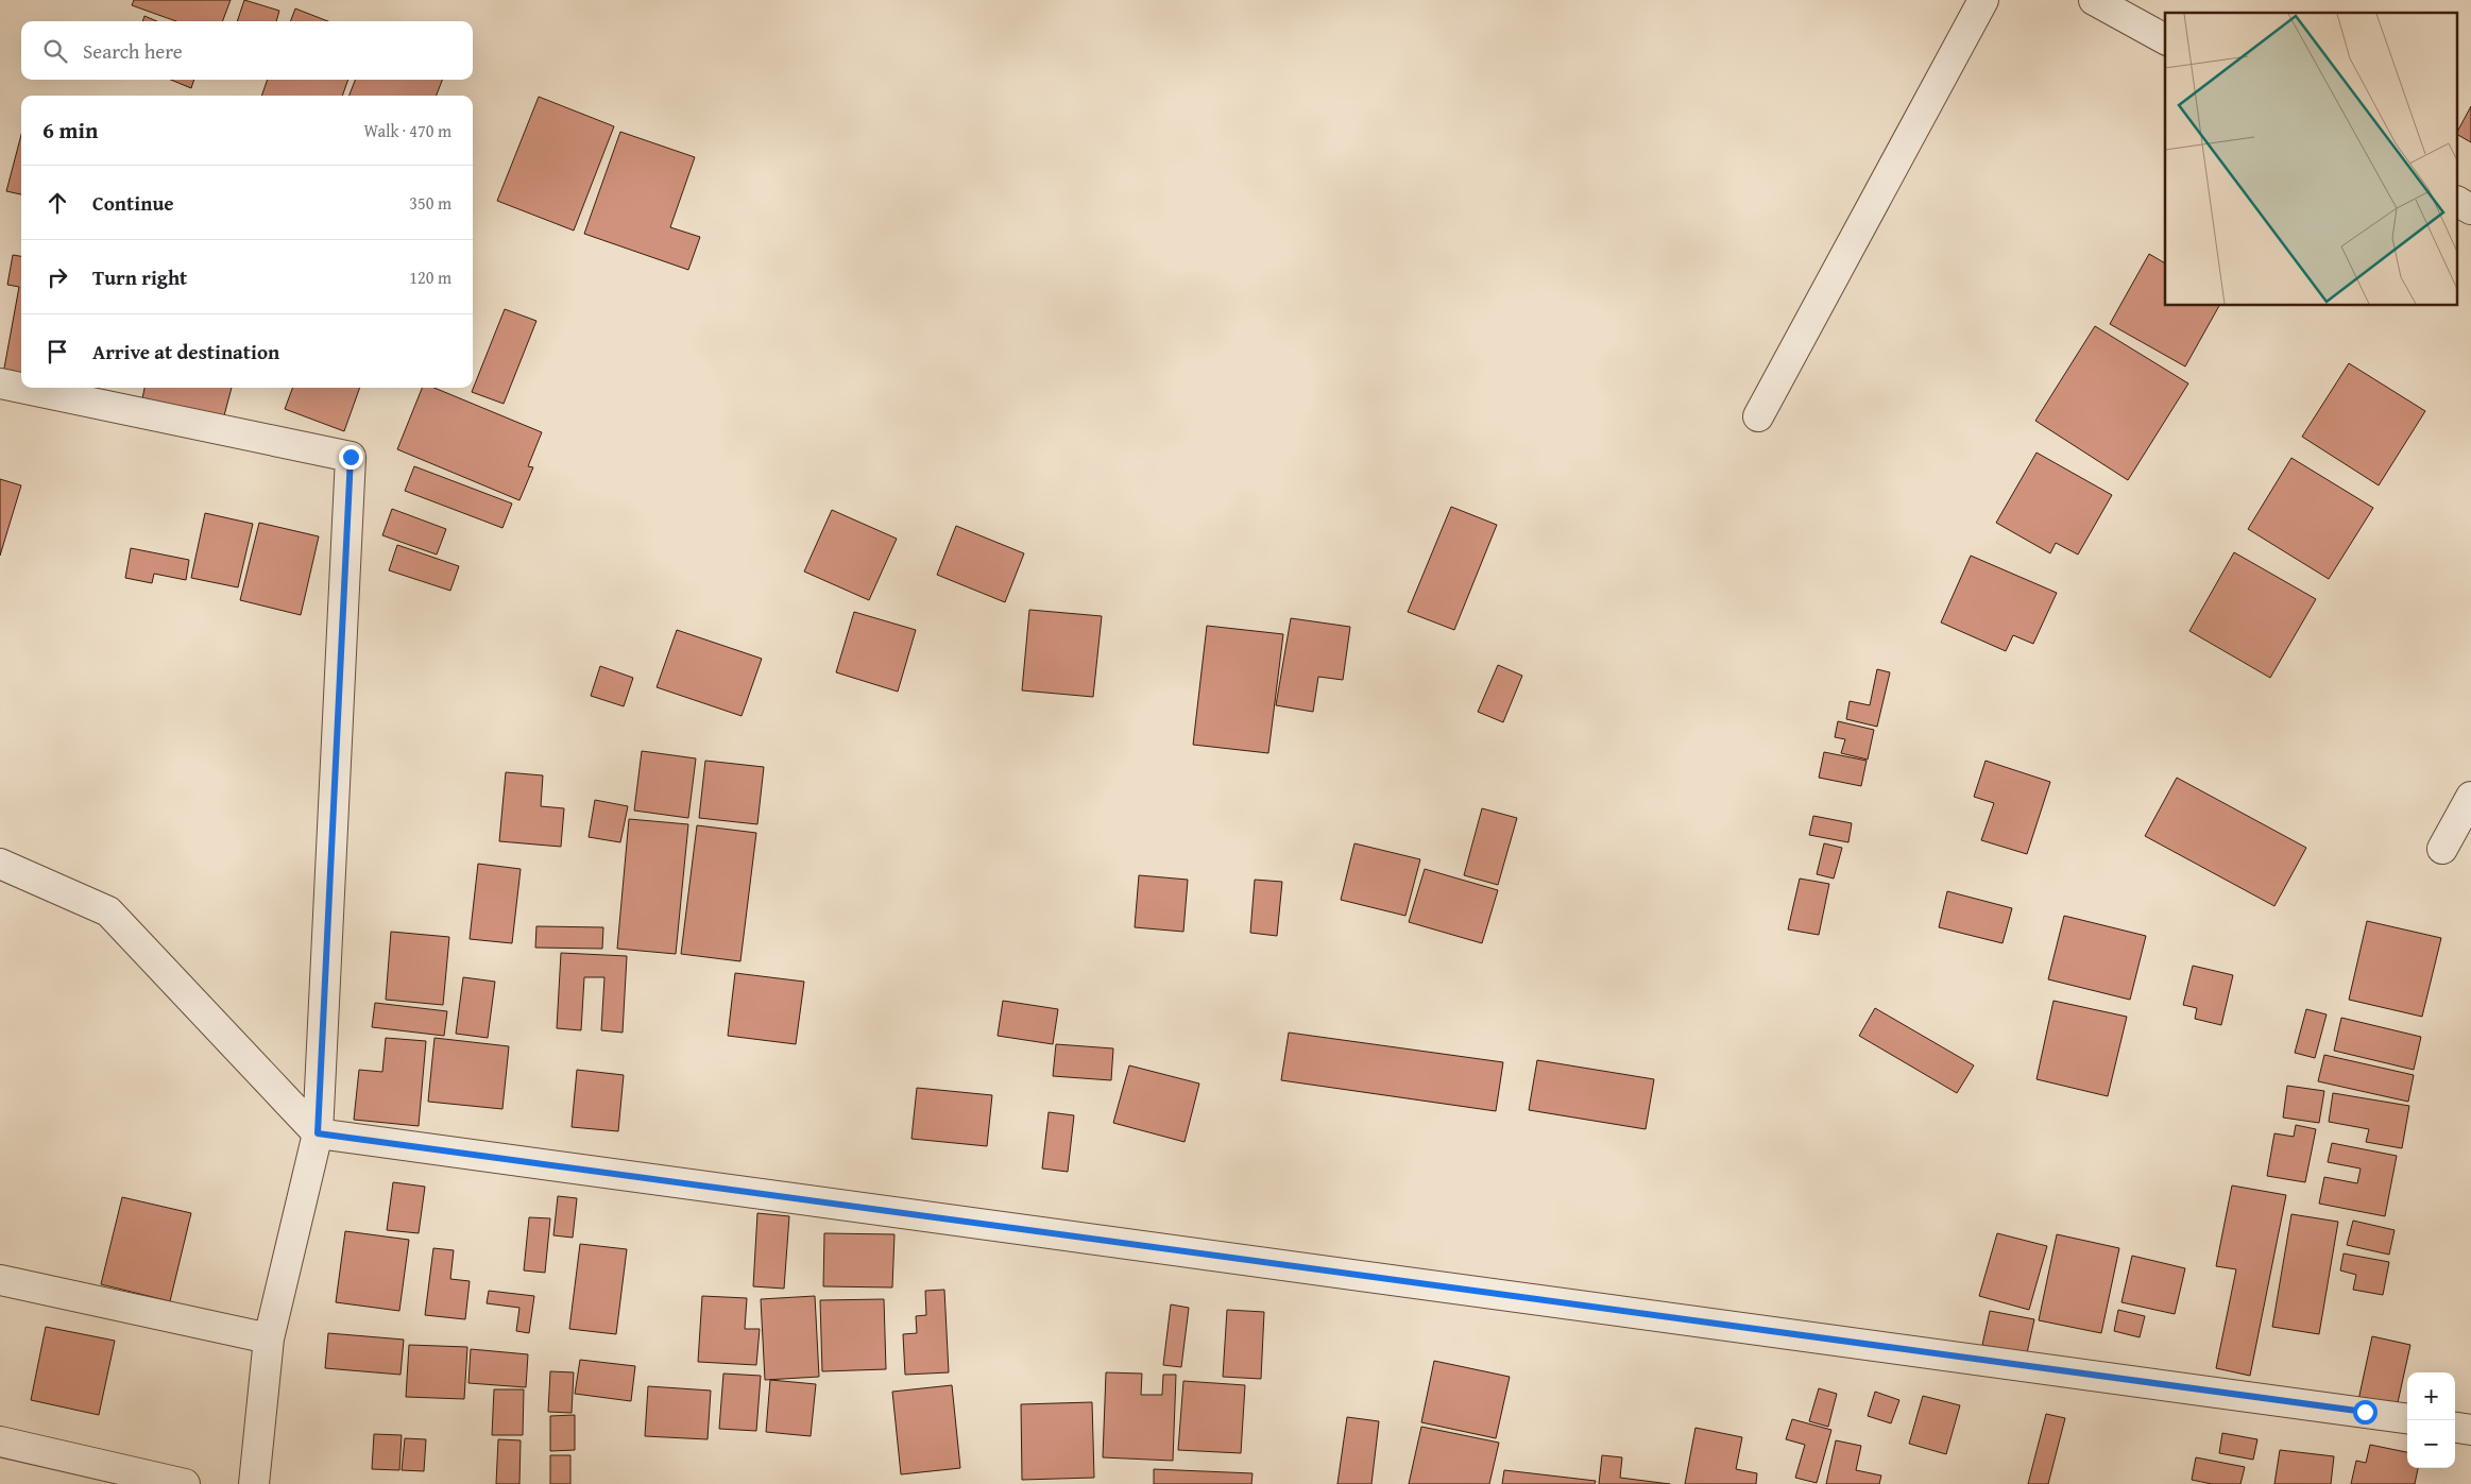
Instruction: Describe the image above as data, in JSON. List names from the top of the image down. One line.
{"page":{"search":"Search here","heading":["6 min","Walk · 470 m"],"list":[["Continue","350 m"],["Turn right","120 m"],"Arrive at destination"],"map_buttons":["+","−"]}}
